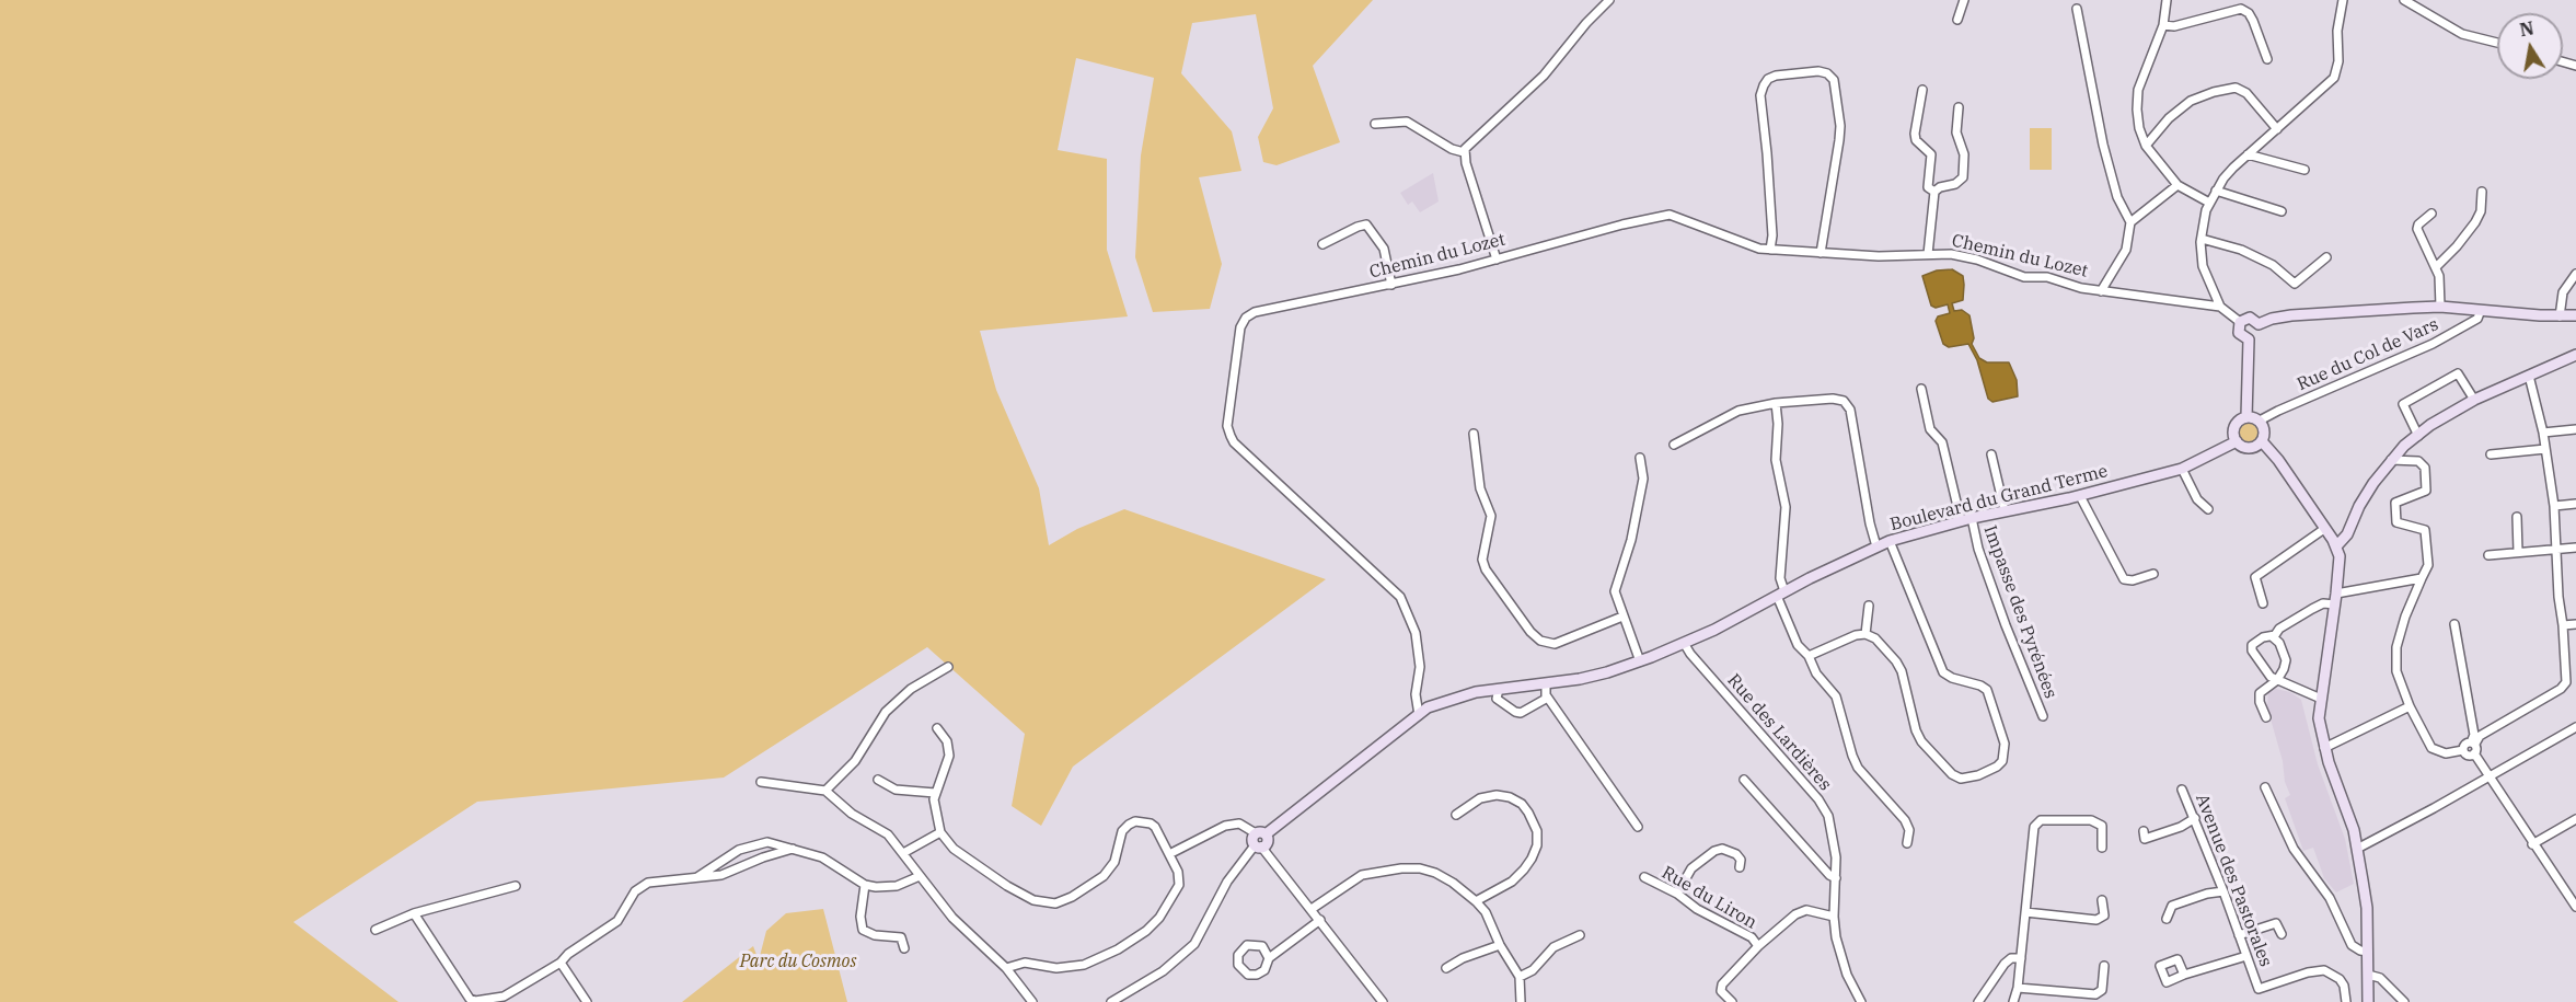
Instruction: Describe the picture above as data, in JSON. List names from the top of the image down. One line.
{"streets":{"street":["Chemin du Lozet","Rue du Col de Vars","Boulevard du Grand Terme","Impasse des Pyrénées","Rue des Lardières","Avenue des Pastorales","Rue du Liron"]},"crossings":[["Chemin du Lozet","Boulevard du Grand Terme"],["Rue du Col de Vars","Boulevard du Grand Terme"],["Boulevard du Grand Terme","Impasse des Pyrénées"],["Boulevard du Grand Terme","Rue des Lardières"]],"parks":["Parc du Cosmos"],"north":"top"}
